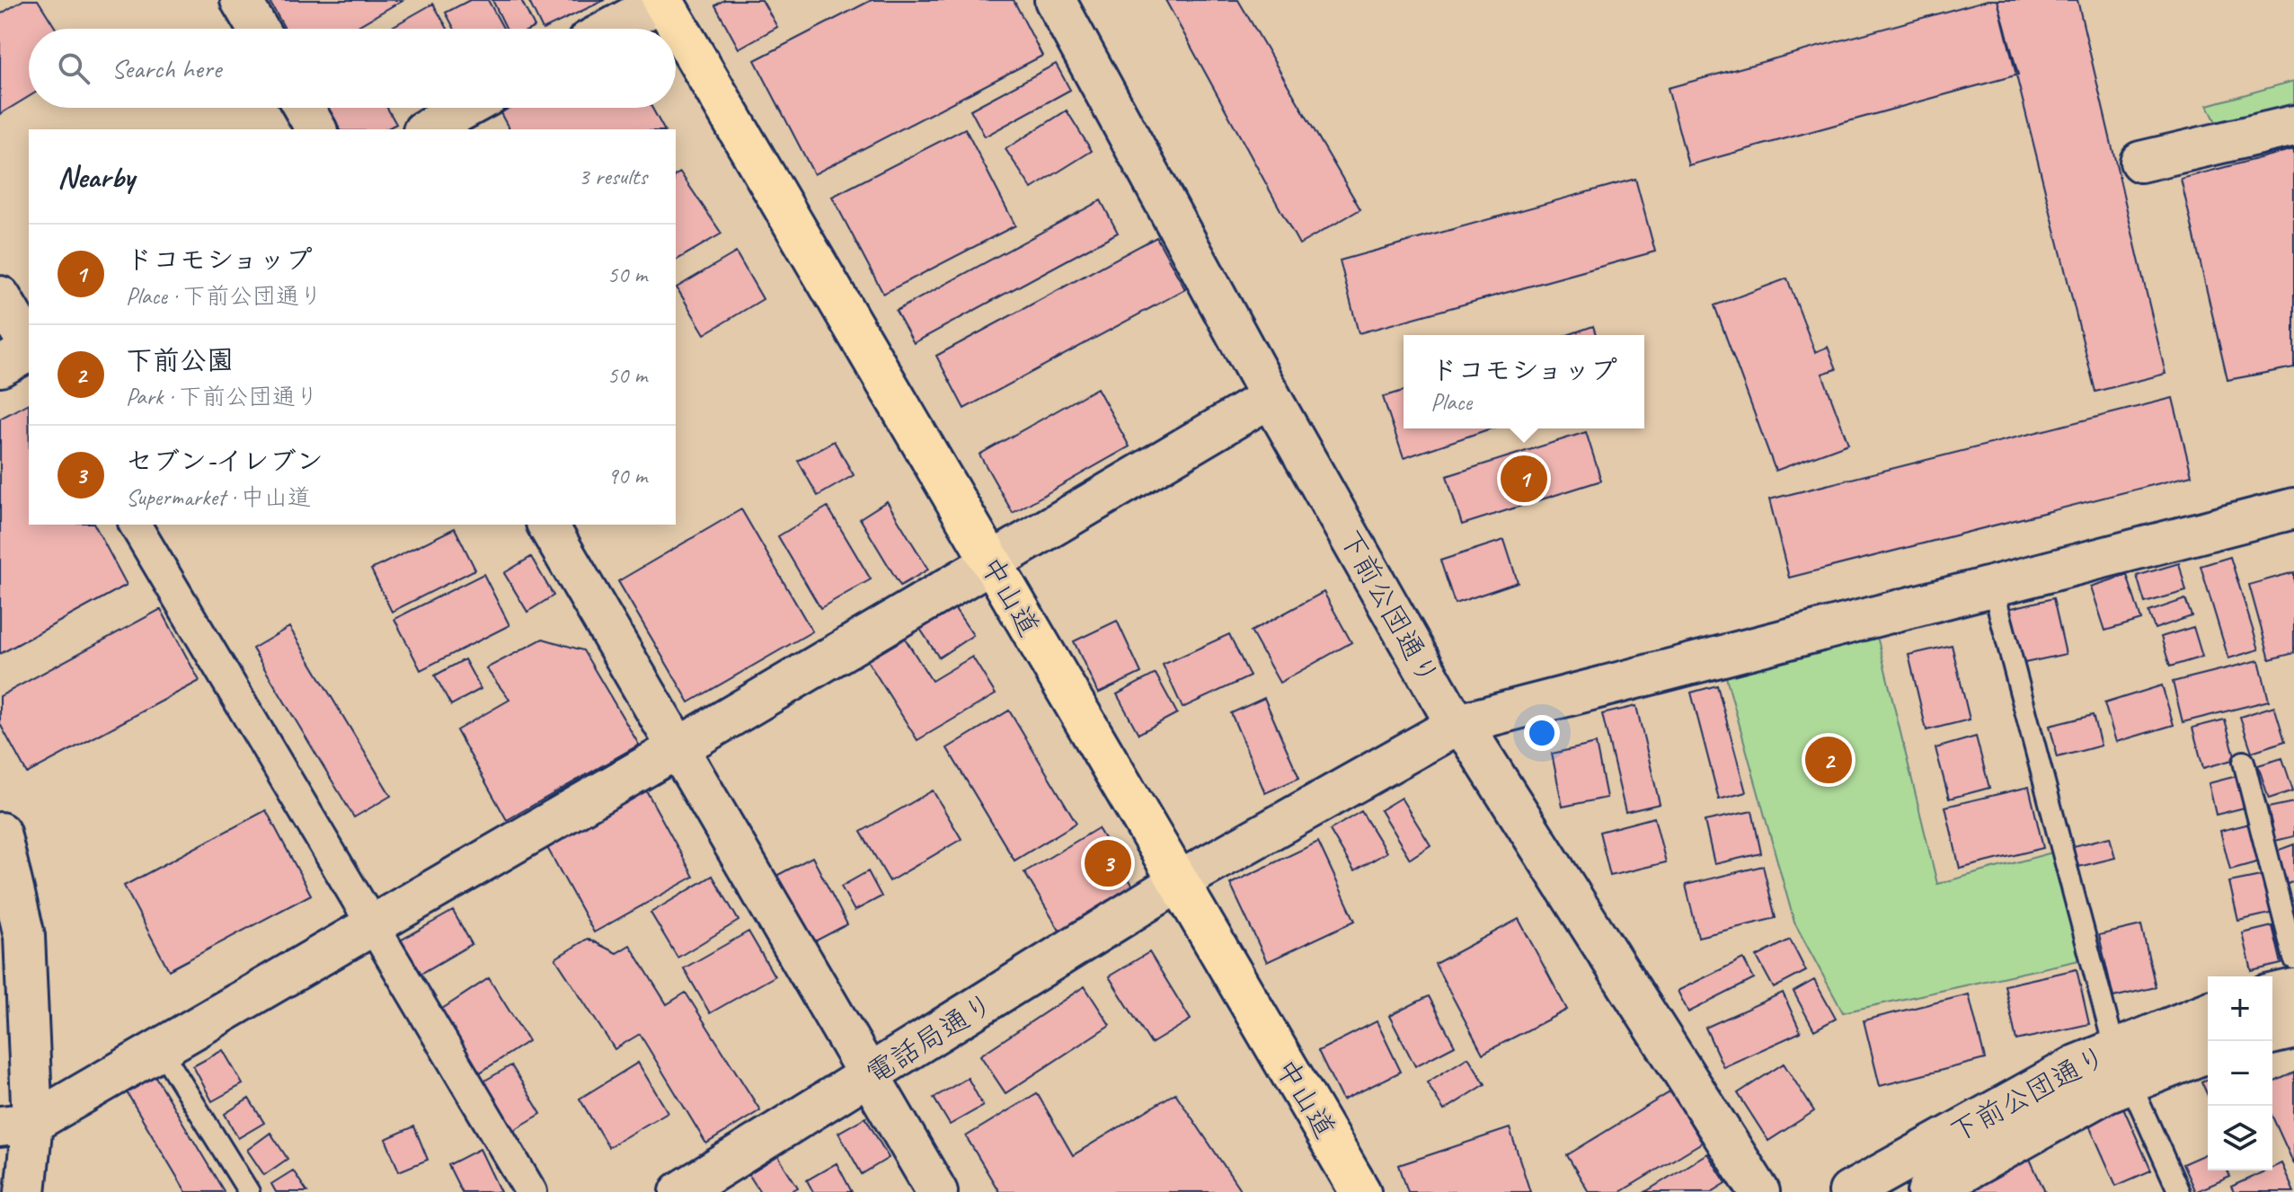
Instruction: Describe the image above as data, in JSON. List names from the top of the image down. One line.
{"streets":{"highway":["中山道"],"street":["下前公団通り","電話局通り"]},"crossings":[["中山道","電話局通り"],["下前公団通り","電話局通り"]],"page":{"search":"Search here","heading":["Nearby","3 results"],"list":[{"mark":"1","name":"ドコモショップ","note":"Place · 下前公団通り","value":"50 m"},{"mark":"2","name":"下前公園","note":"Park · 下前公団通り","value":"50 m"},{"mark":"3","name":"セブン-イレブン","note":"Supermarket · 中山道","value":"90 m"}],"popup":["ドコモショップ","Place"],"pins":["1","2","3"],"map_buttons":["+","−"]}}
